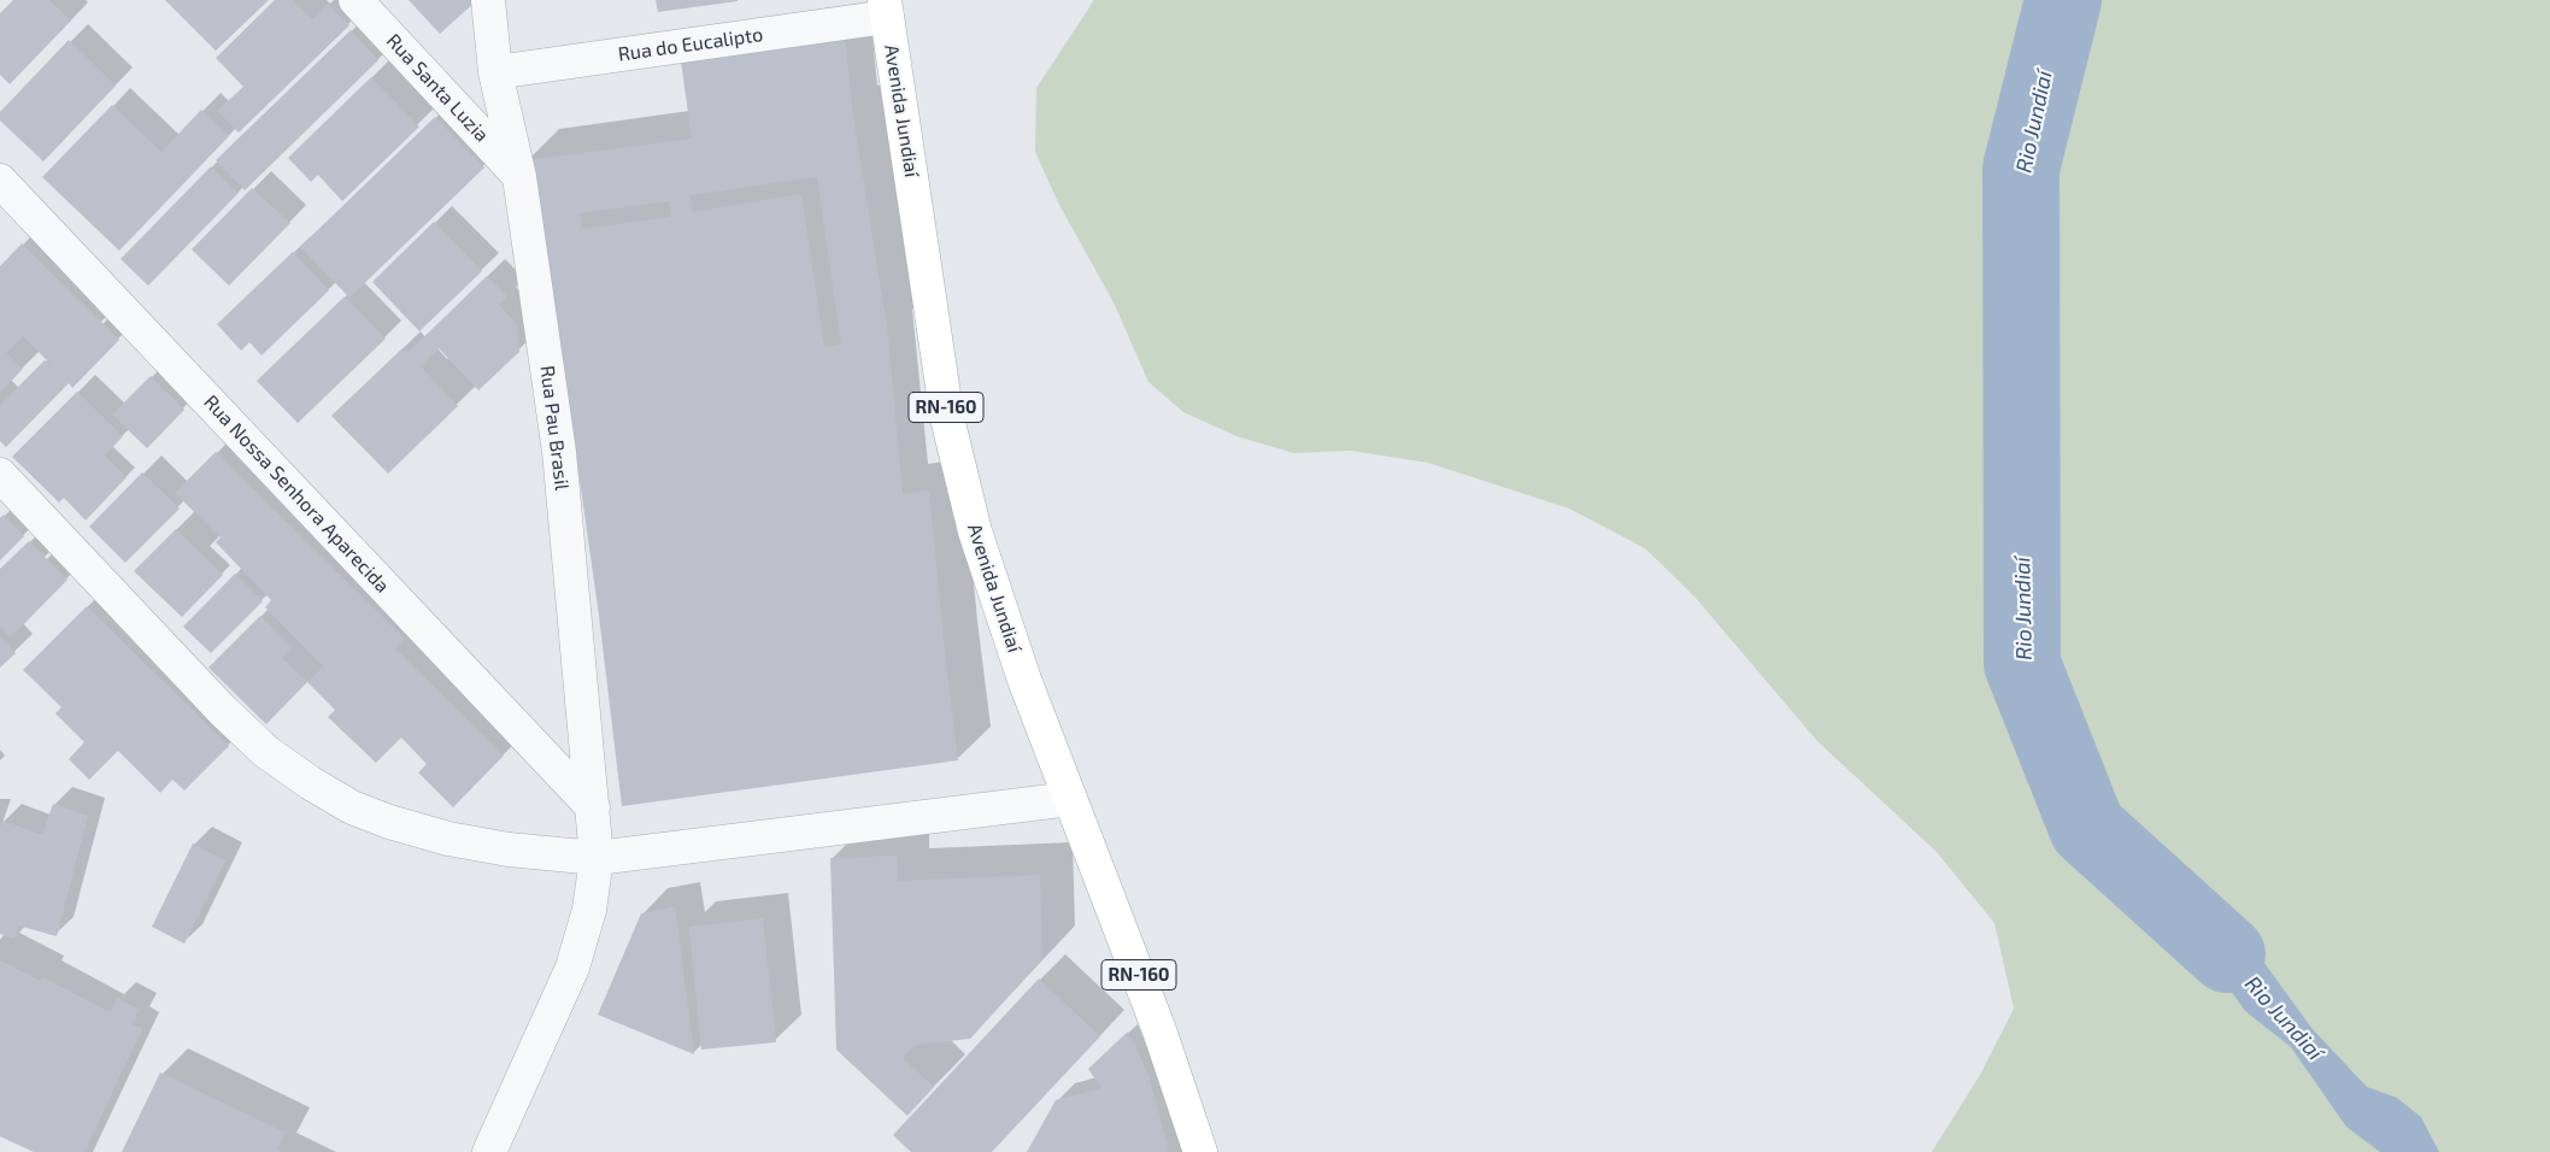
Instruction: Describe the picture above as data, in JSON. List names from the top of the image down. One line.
{"streets":{"main road":["Avenida Jundiaí","RN-160"],"street":["Rua do Eucalipto","Rua Santa Luzia","Rua Pau Brasil","Rua Nossa Senhora Aparecida"]},"crossings":[["Rua do Eucalipto","Avenida Jundiaí"],["Rua do Eucalipto","Rua Pau Brasil"],["Rua Santa Luzia","Rua Pau Brasil"],["Rua Pau Brasil","Rua Nossa Senhora Aparecida"]],"water":["Rio Jundiaí"]}
